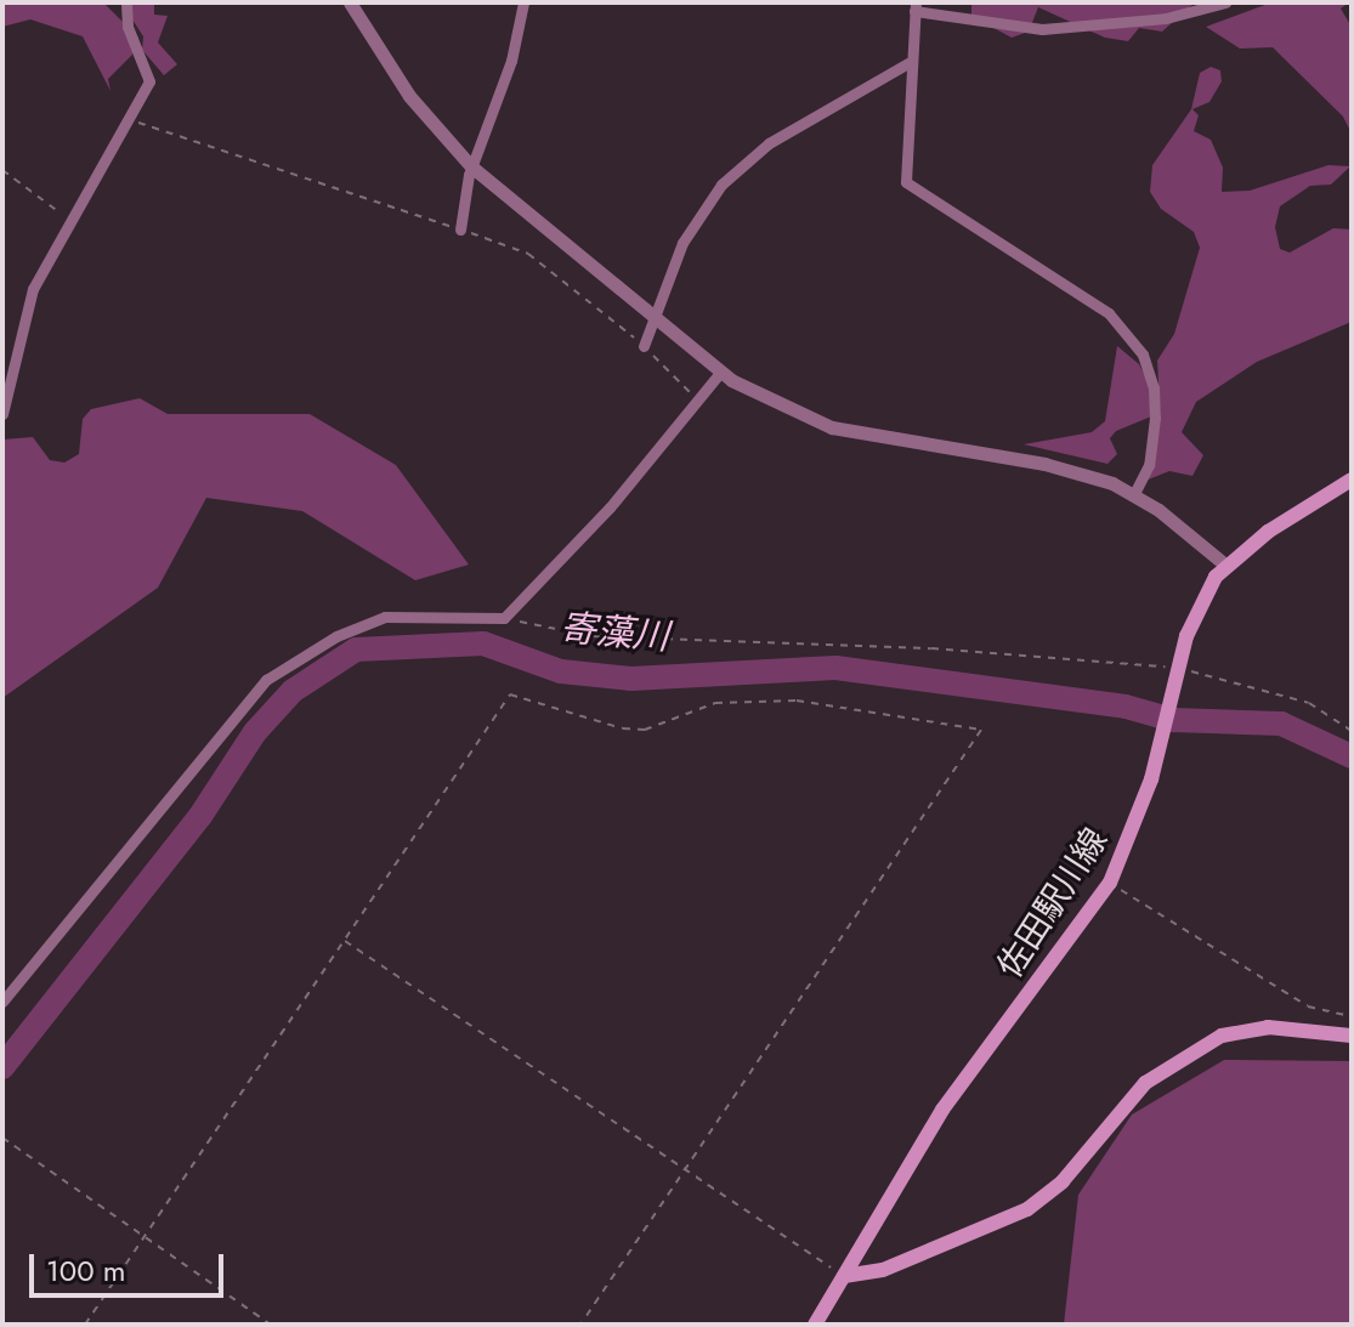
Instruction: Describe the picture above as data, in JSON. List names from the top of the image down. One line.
{"streets":{"main road":["佐田駅川線"]},"water":["寄藻川"],"scale_bar":"100 m"}
